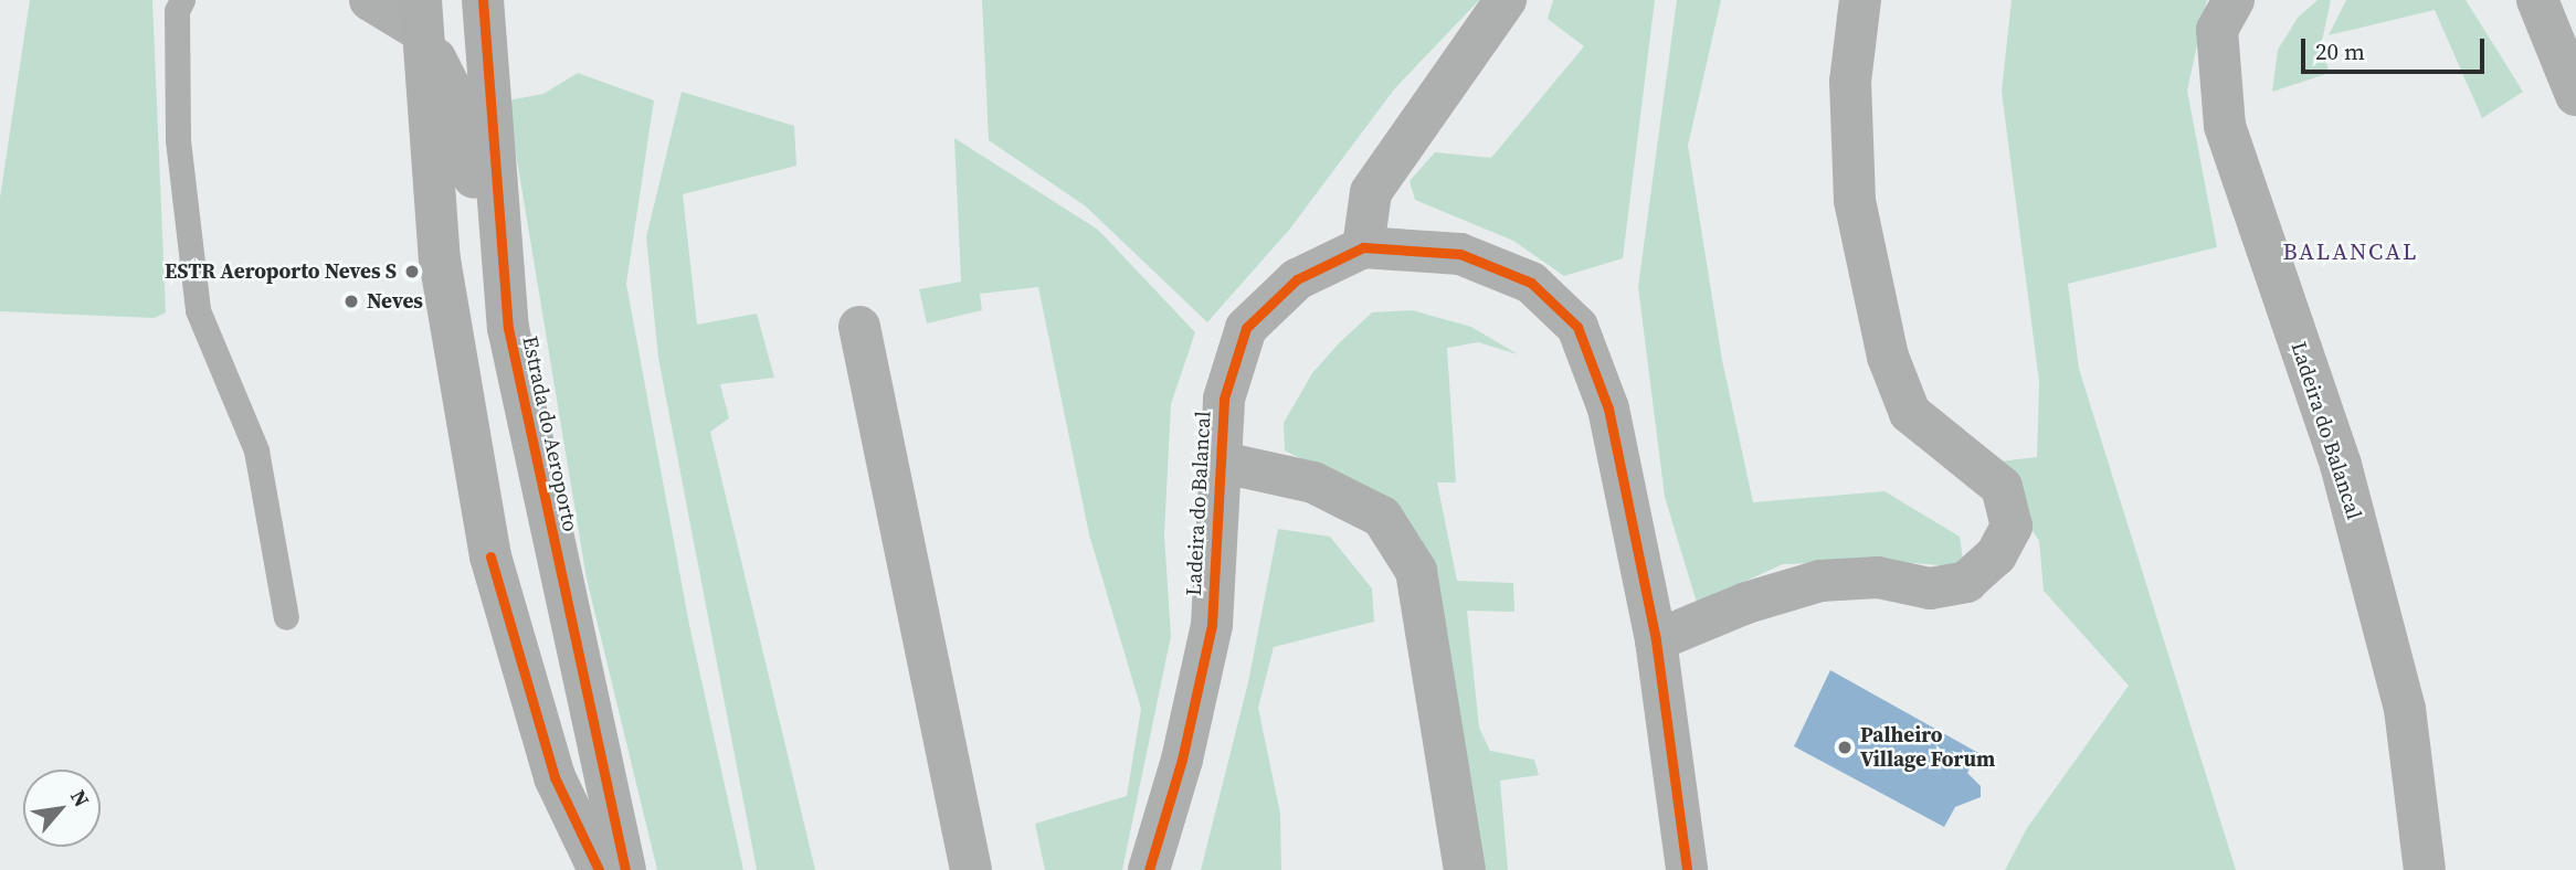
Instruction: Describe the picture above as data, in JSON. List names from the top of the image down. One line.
{"streets":{"main road":["Estrada do Aeroporto"],"street":["Ladeira do Balancal"]},"districts":["BALANCAL"],"places":["ESTR Aeroporto Neves S","Neves","Palheiro Village Forum"],"scale_bar":"20 m","north":"top right"}
